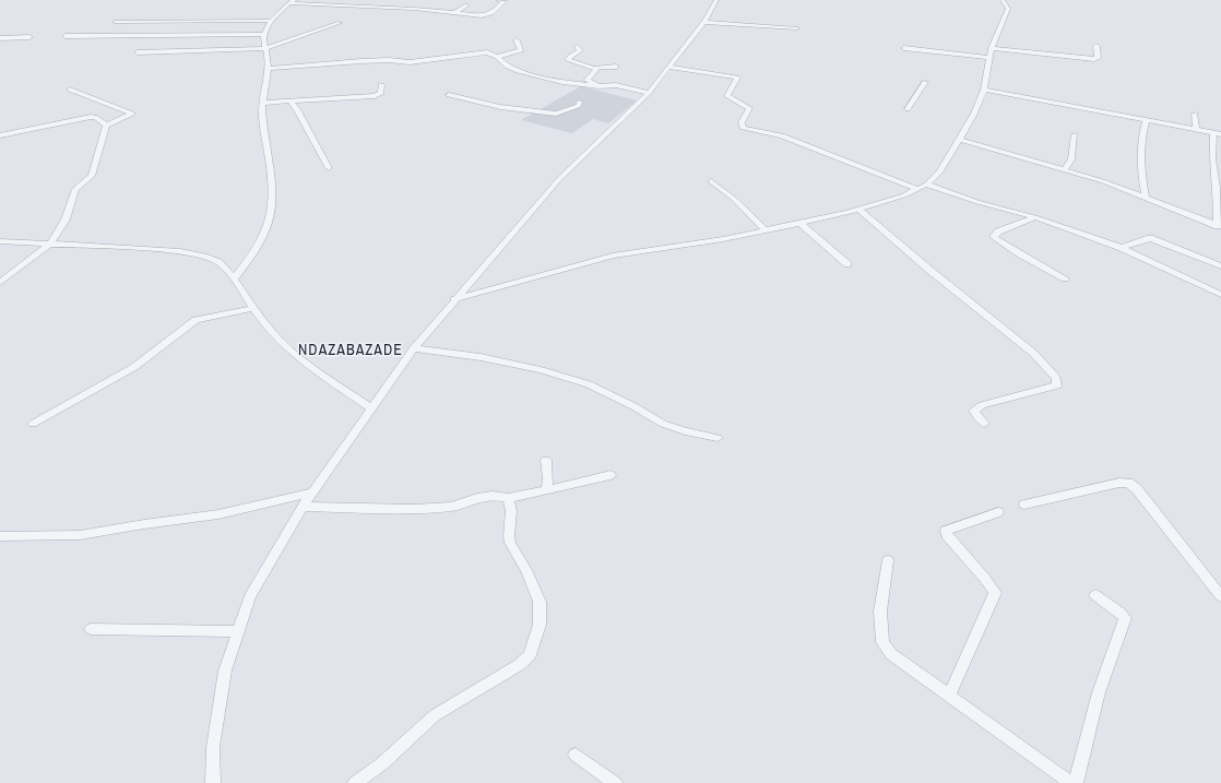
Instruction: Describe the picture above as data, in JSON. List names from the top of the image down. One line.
{"districts":["NDAZABAZADE"]}
